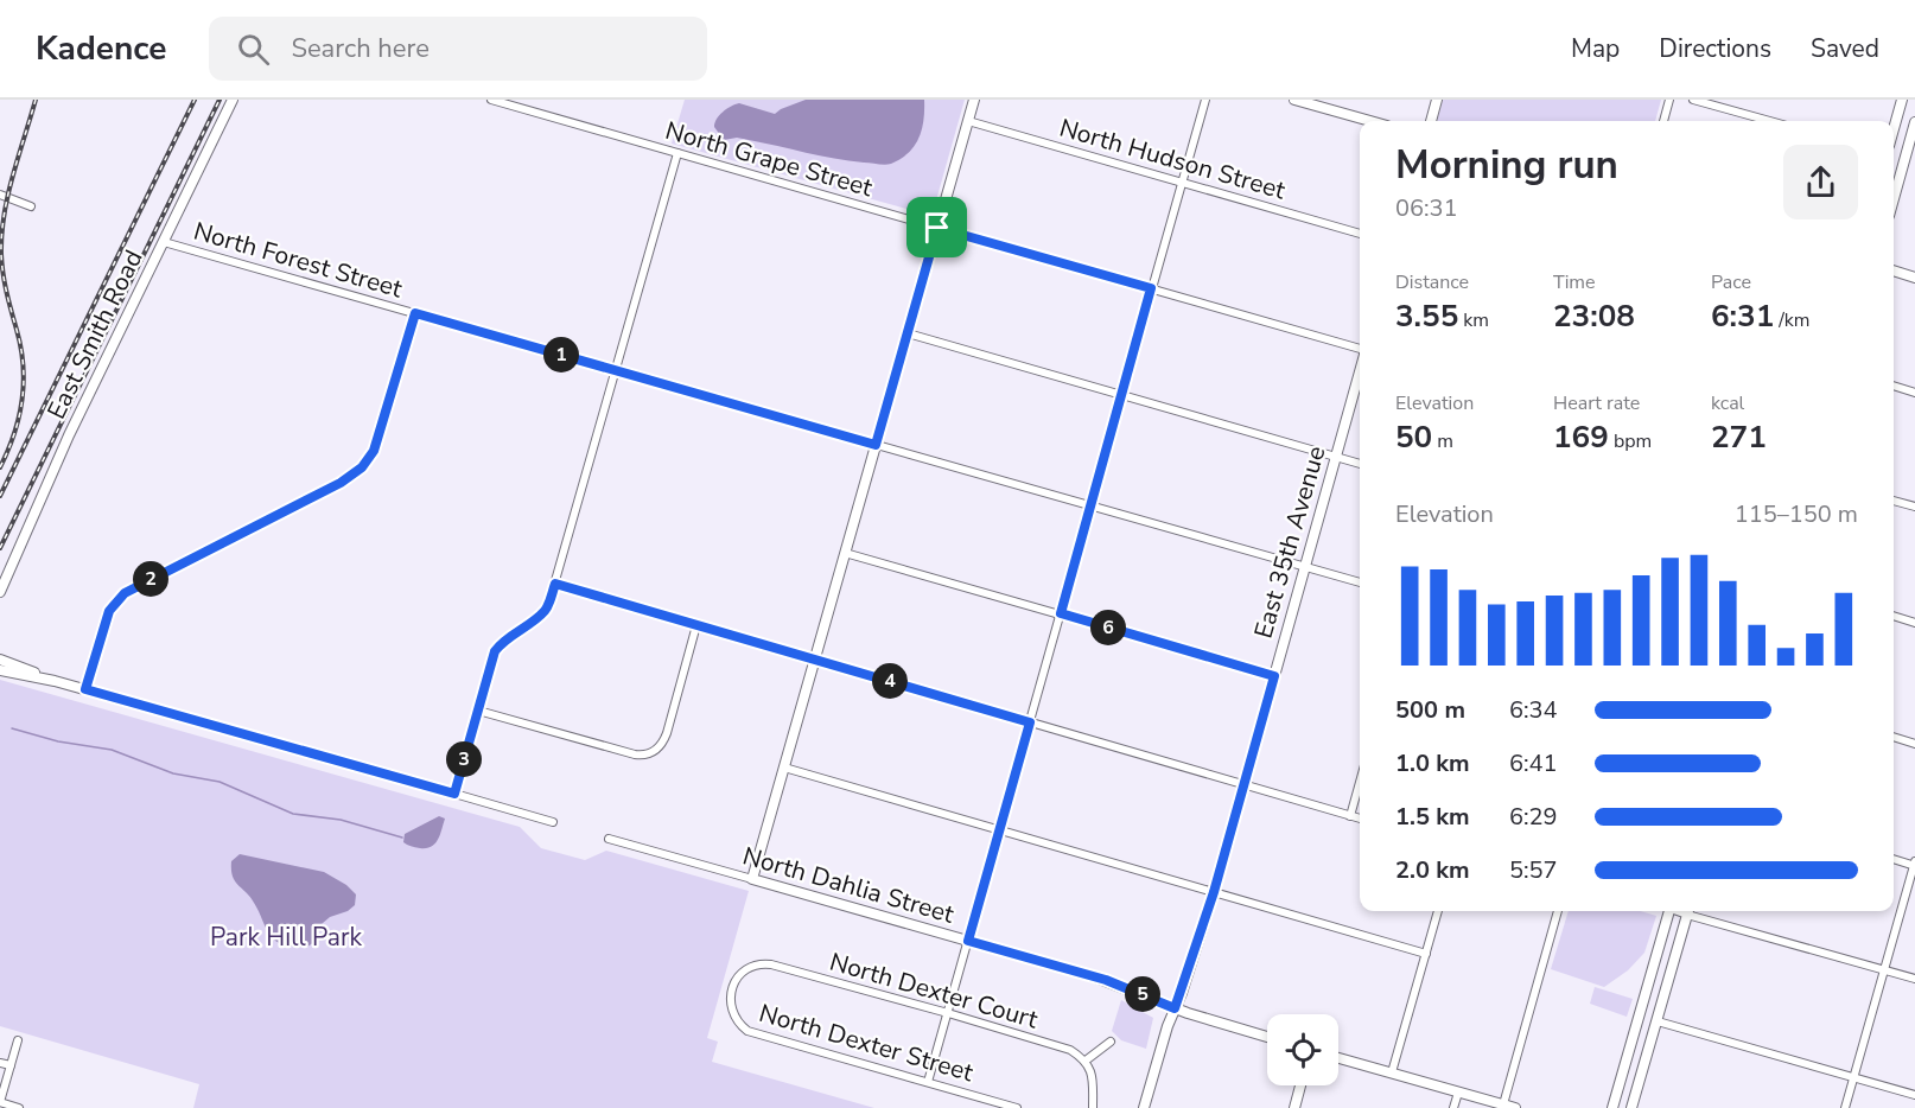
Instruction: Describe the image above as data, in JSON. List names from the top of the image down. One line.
{"streets":{"street":["North Grape Street","North Hudson Street","North Forest Street","East Smith Road","East 35th Avenue","North Dahlia Street","North Dexter Court","North Dexter Street"]},"crossings":[["North Forest Street","East Smith Road"],["North Forest Street","East 35th Avenue"],["East 35th Avenue","North Dahlia Street"],["North Dexter Court","North Dexter Street"]],"parks":["Park Hill Park"],"page":{"header":"Kadence","search":"Search here","nav":["Map","Directions","Saved"],"heading":["Morning run","06:31"],"stats":[["Distance","3.55 km"],["Time","23:08"],["Pace","6:31 /km"],["Elevation","50 m"],["Heart rate","169 bpm"],["kcal","271"]],"pins":["1","2","6","4","3","5"],"chart":["Elevation","115–150 m"],"list":[{"name":"500 m","note":"6:34"},{"name":"1.0 km","note":"6:41"},{"name":"1.5 km","note":"6:29"},{"name":"2.0 km","note":"5:57"}]}}
